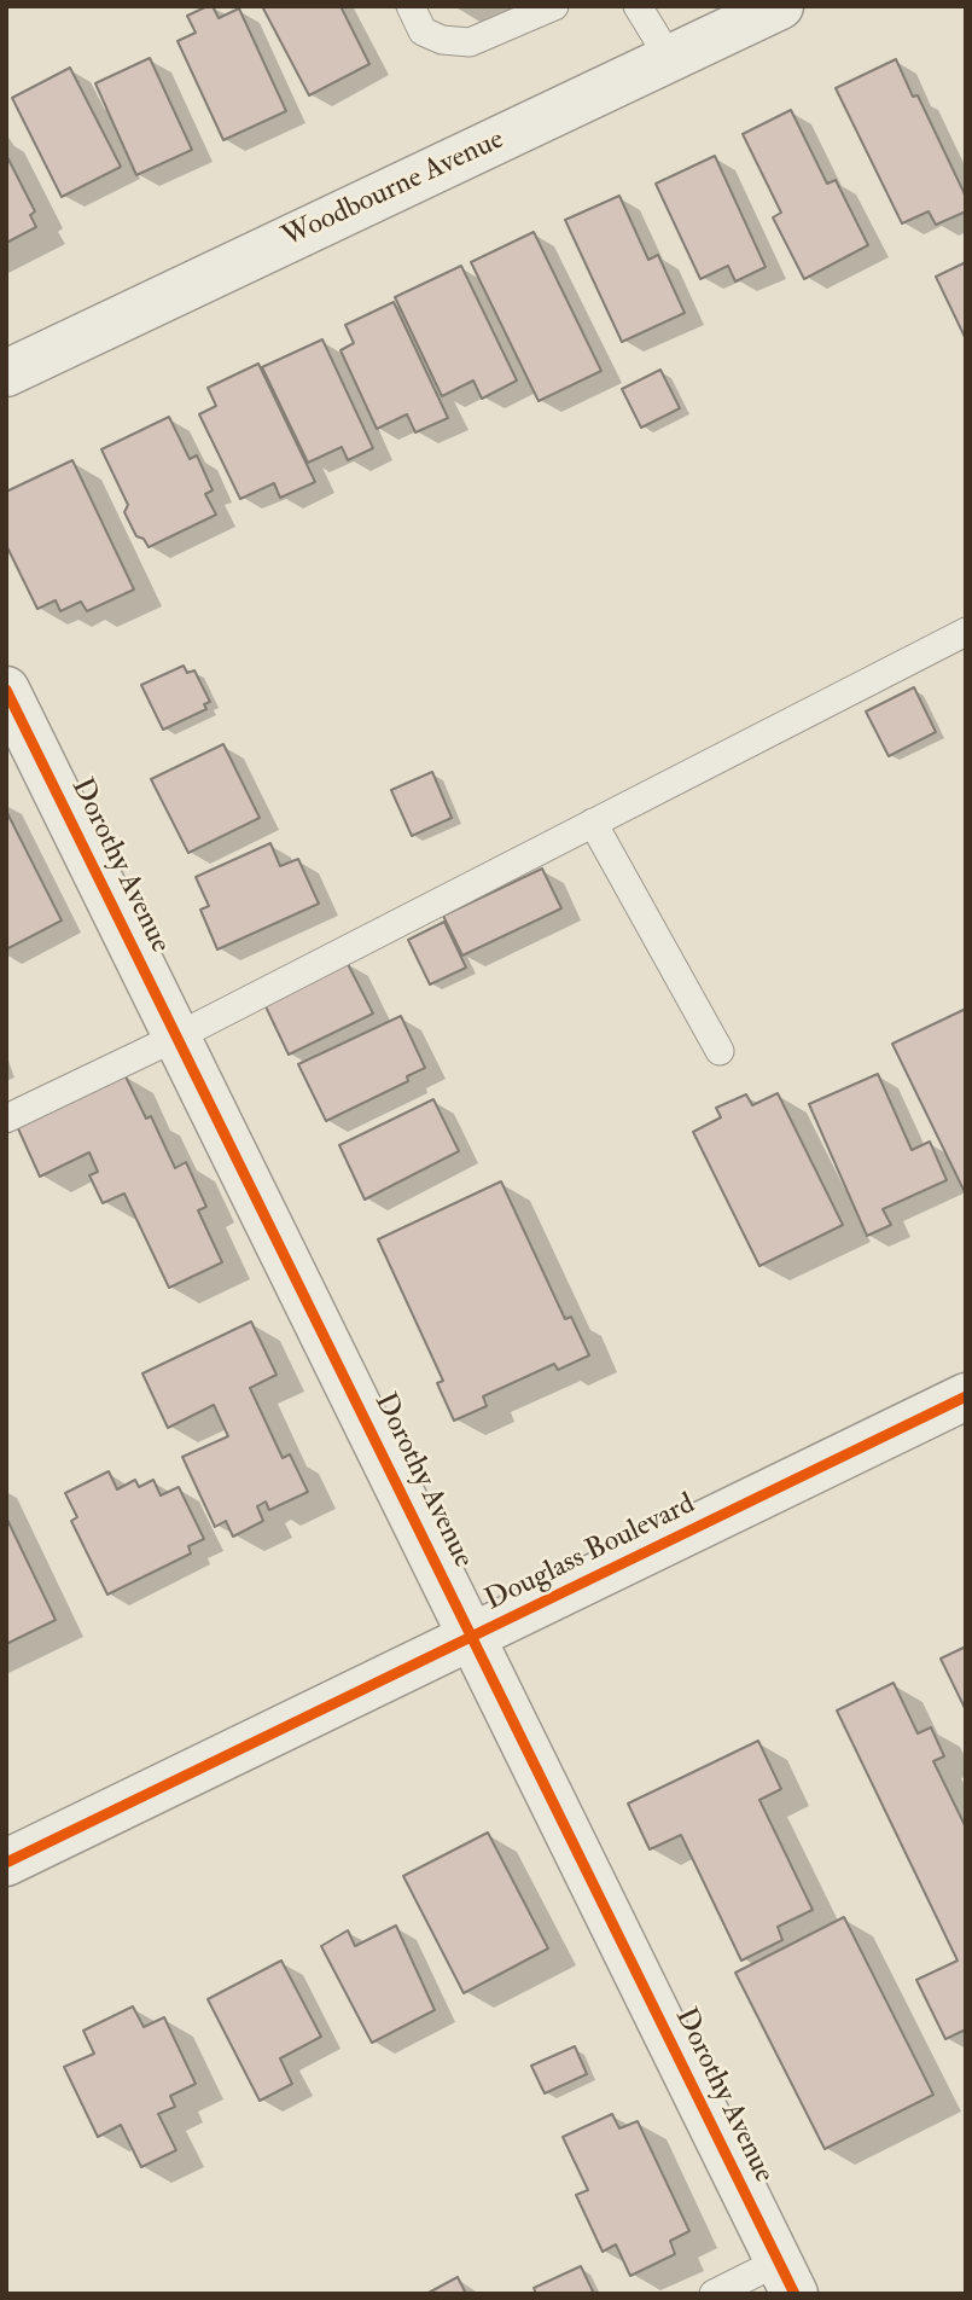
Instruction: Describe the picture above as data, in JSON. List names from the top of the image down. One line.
{"streets":{"street":["Woodbourne Avenue","Dorothy Avenue","Douglass Boulevard"]},"crossings":[["Dorothy Avenue","Douglass Boulevard"]]}
